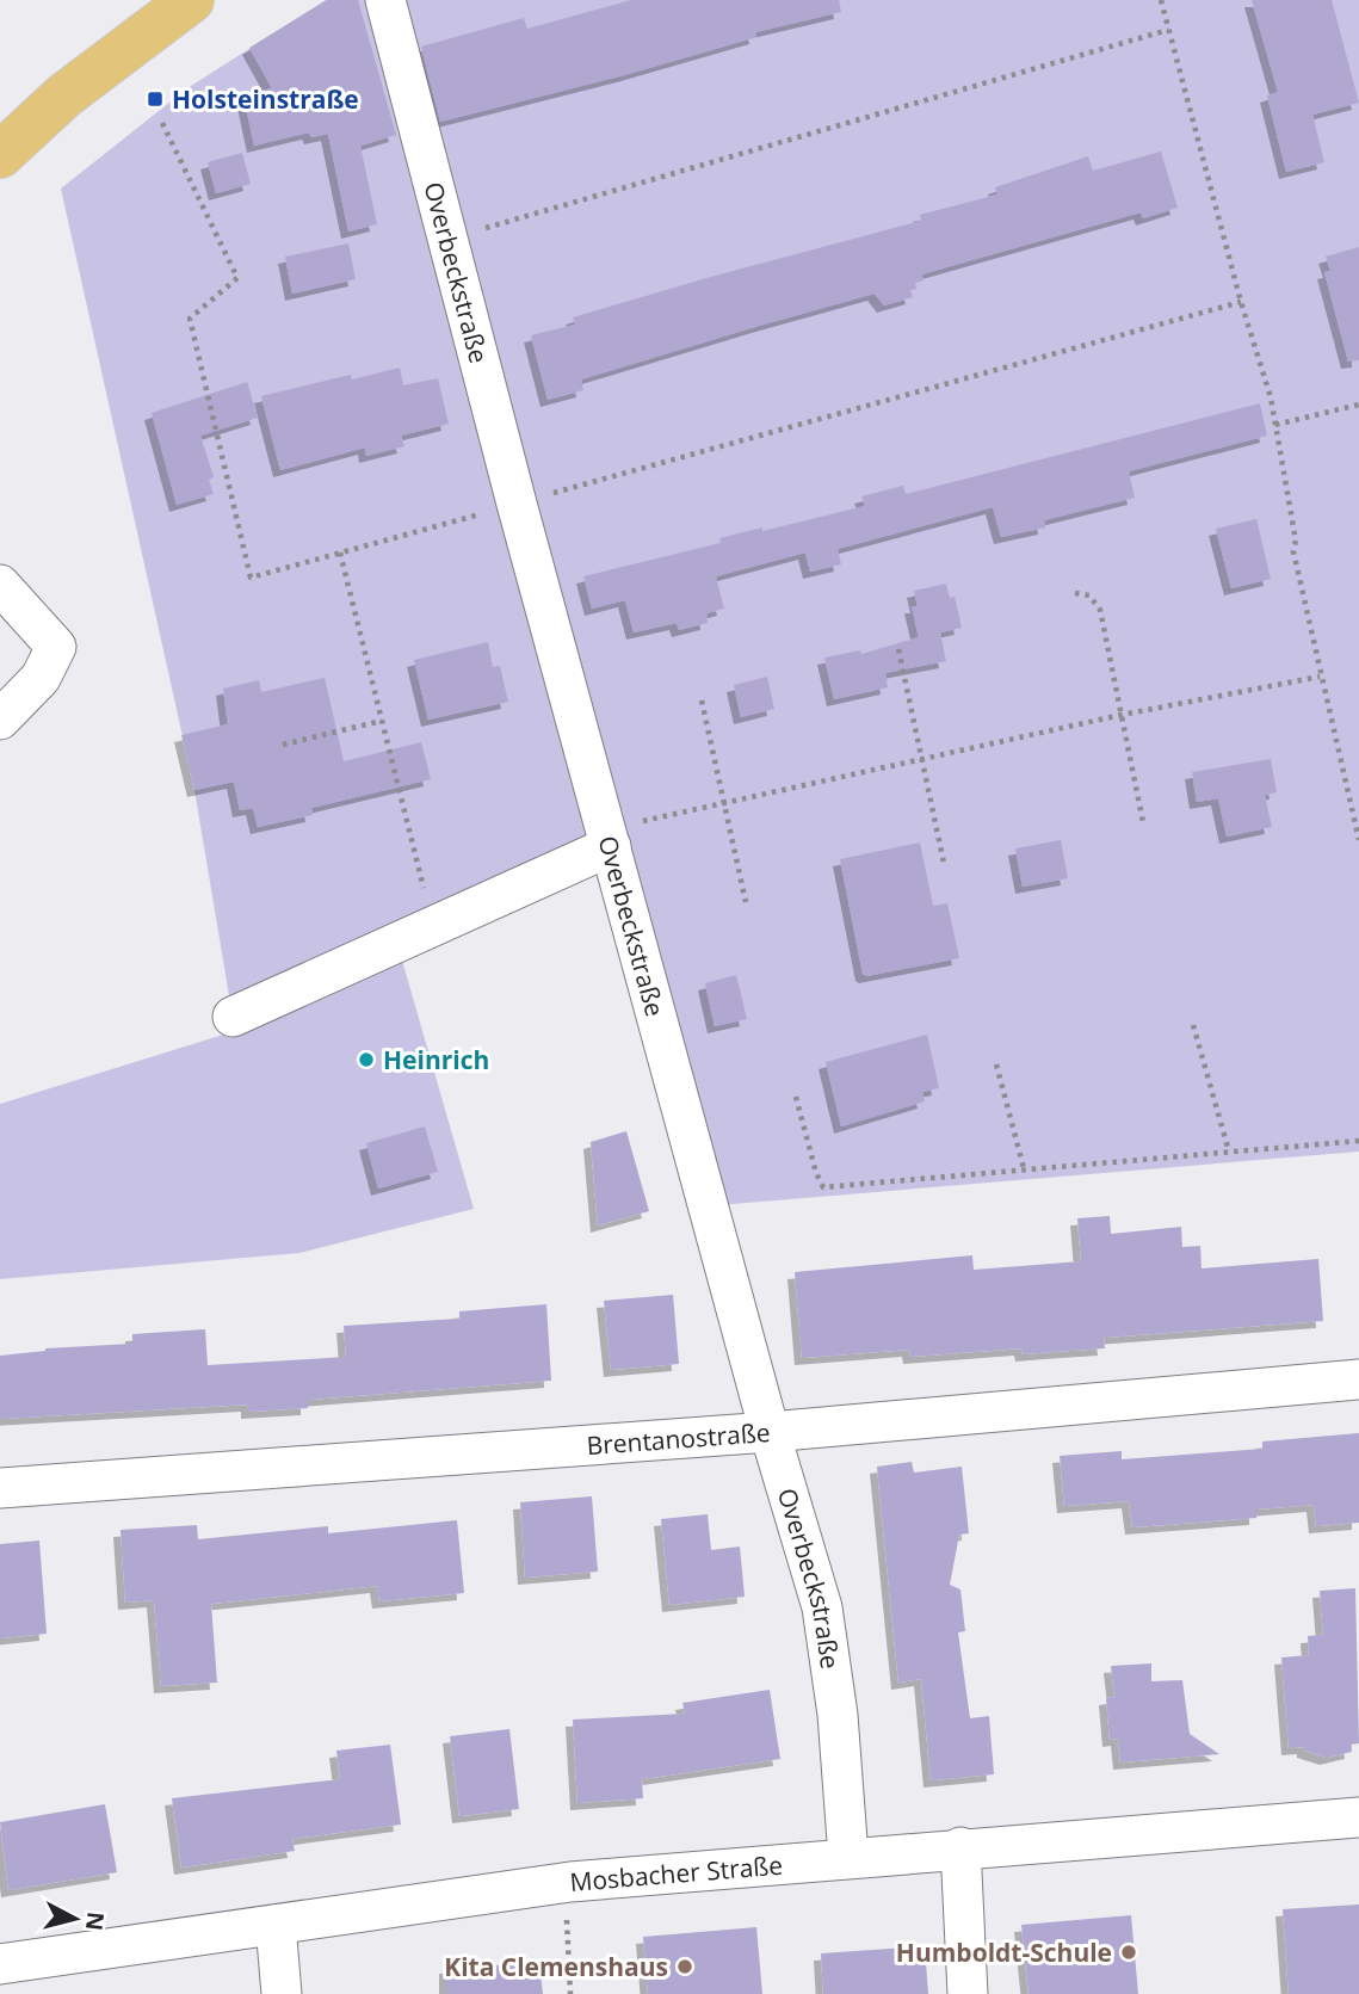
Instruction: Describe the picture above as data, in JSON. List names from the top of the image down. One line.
{"streets":{"street":["Overbeckstraße","Brentanostraße","Mosbacher Straße"]},"crossings":[["Overbeckstraße","Brentanostraße"],["Overbeckstraße","Mosbacher Straße"]],"places":{"transit":["Holsteinstraße"],"other":["Heinrich","Humboldt-Schule","Kita Clemenshaus"]},"north":"right"}
